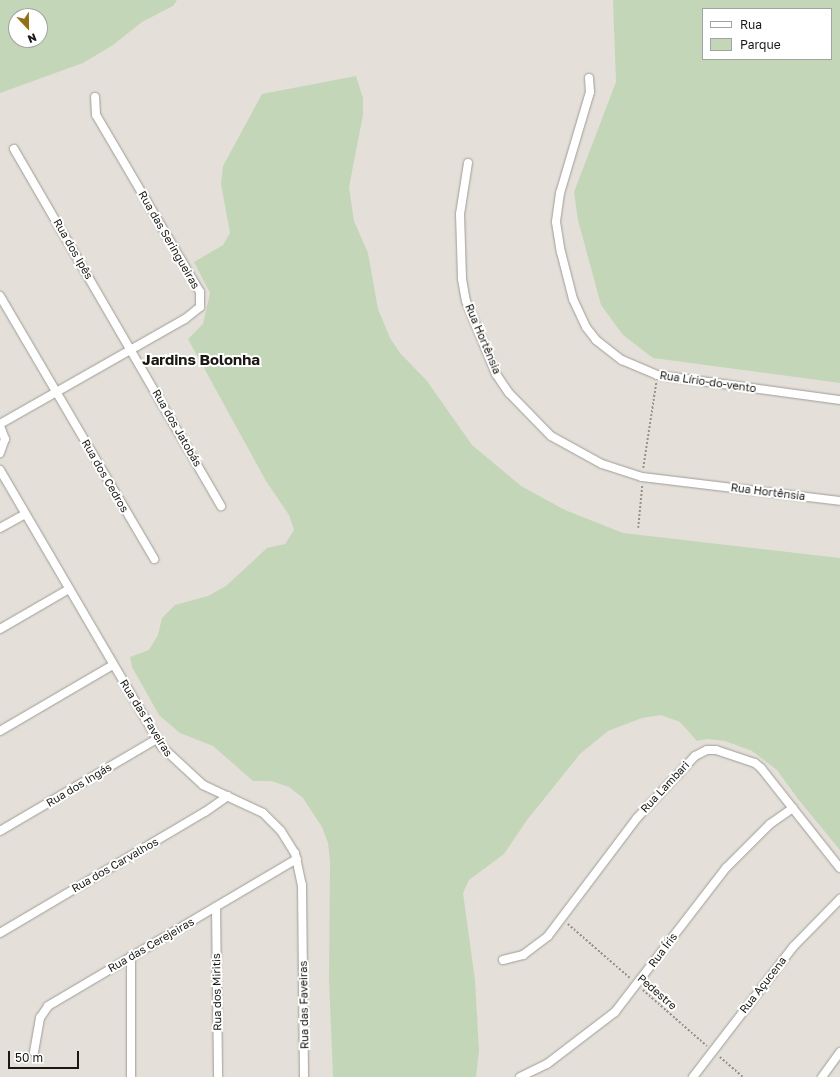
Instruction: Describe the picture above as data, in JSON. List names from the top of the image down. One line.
{"streets":{"street":["Rua das Seringueiras","Rua dos Ipês","Rua Hortênsia","Rua Lírio-do-vento","Rua dos Jatobás","Rua dos Cedros","Rua das Faveiras","Rua dos Ingás","Rua Lambari","Rua dos Carvalhos","Rua das Cerejeiras","Rua Íris","Rua Açucena","Rua dos Miritis"],"path":["Pedestre"]},"crossings":[["Rua das Seringueiras","Rua dos Ipês"],["Rua das Seringueiras","Rua dos Jatobás"],["Rua das Seringueiras","Rua dos Cedros"],["Rua dos Ipês","Rua dos Jatobás"],["Rua das Faveiras","Rua dos Ingás"],["Rua das Faveiras","Rua dos Carvalhos"],["Rua das Faveiras","Rua das Cerejeiras"],["Rua Lambari","Rua Íris"],["Rua Lambari","Pedestre"],["Rua das Cerejeiras","Rua dos Miritis"],["Rua Íris","Pedestre"],["Rua Açucena","Pedestre"]],"districts":["Jardins Bolonha"],"legend":["Rua","Parque"],"scale_bar":"50 m","north":"bottom"}
